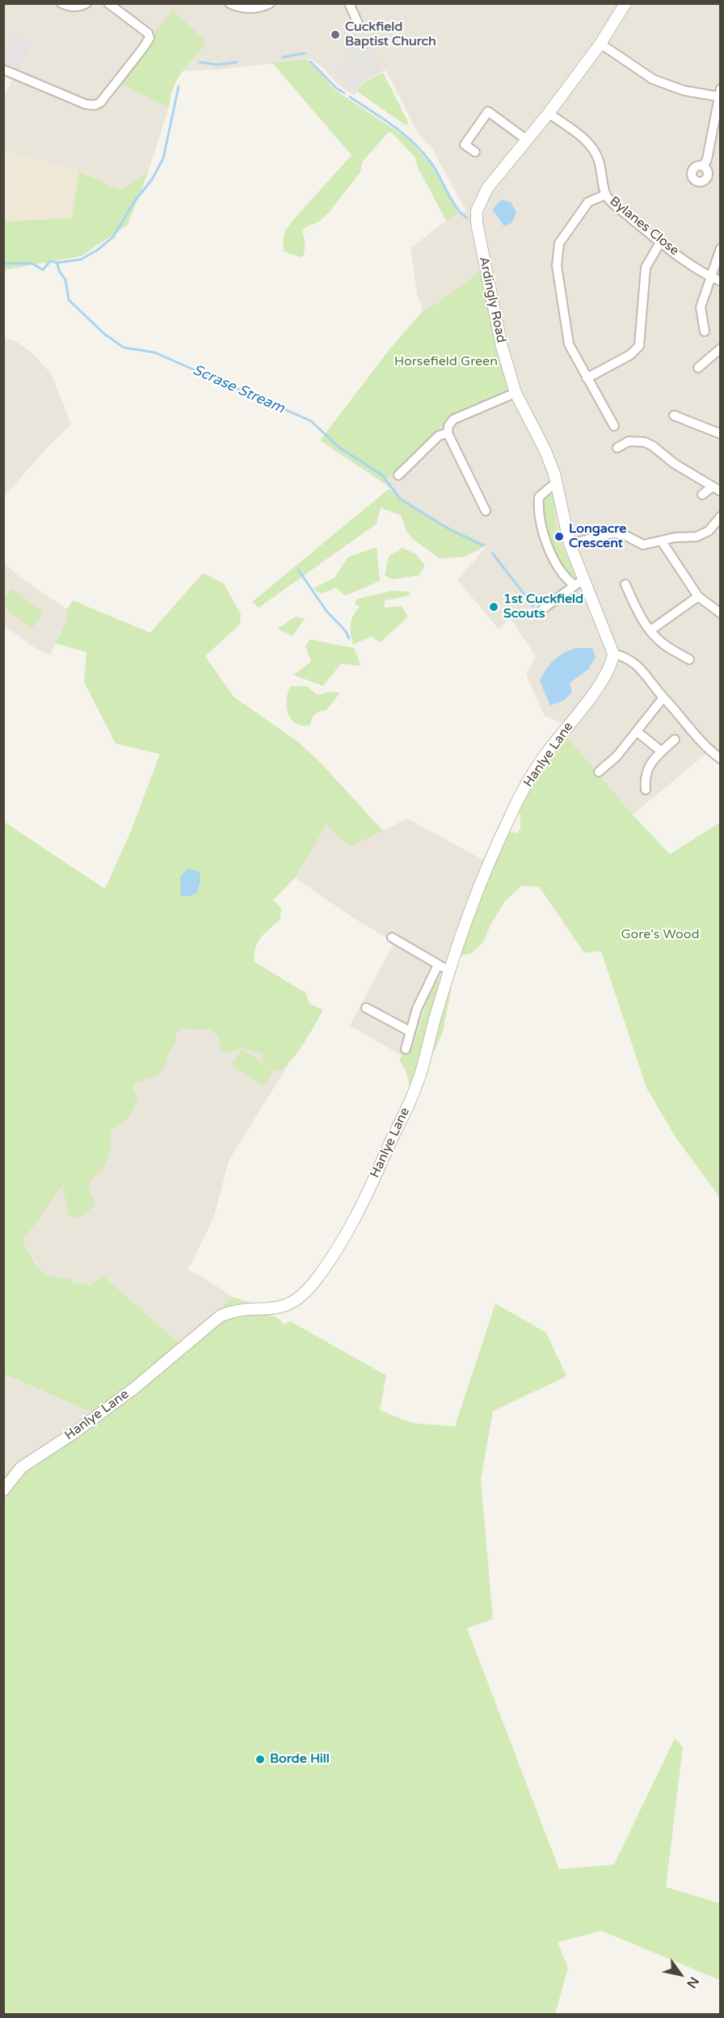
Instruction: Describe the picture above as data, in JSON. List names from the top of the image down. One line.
{"streets":{"street":["Bylanes Close","Ardingly Road","Hanlye Lane"]},"crossings":[["Bylanes Close","Ardingly Road"],["Ardingly Road","Hanlye Lane"]],"water":["Scrase Stream"],"parks":["Horsefield Green","Gore's Wood"],"places":["Cuckfield Baptist Church","Longacre Crescent","1st Cuckfield Scouts","Borde Hill"],"north":"bottom right"}
